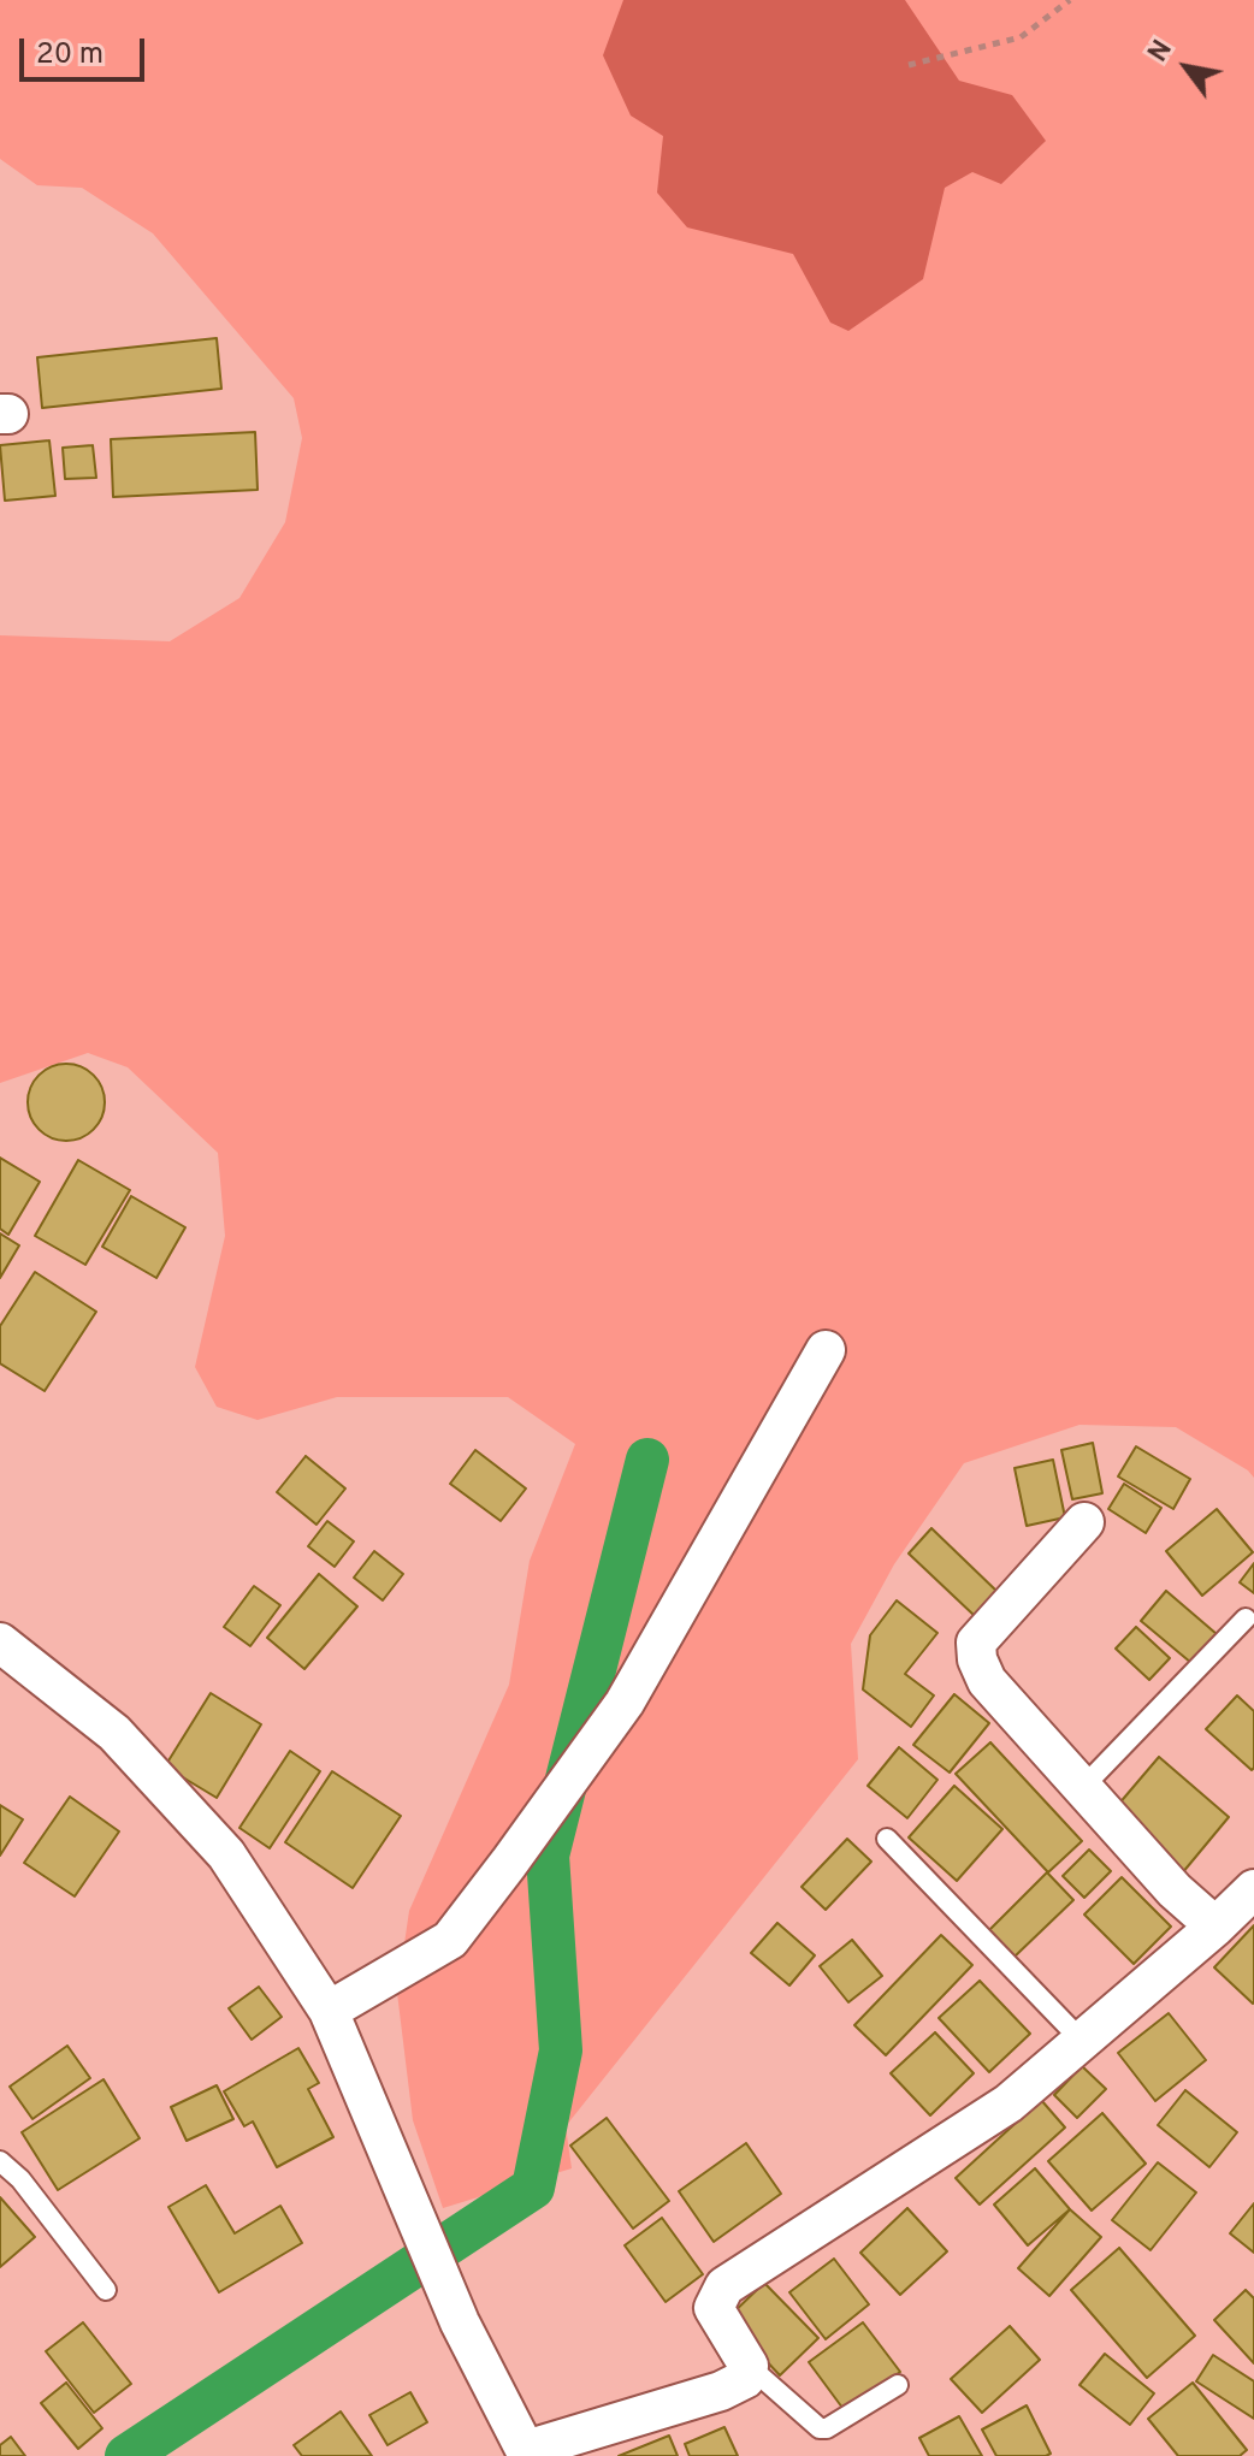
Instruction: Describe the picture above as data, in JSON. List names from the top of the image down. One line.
{"scale_bar":"20 m","north":"top left"}
